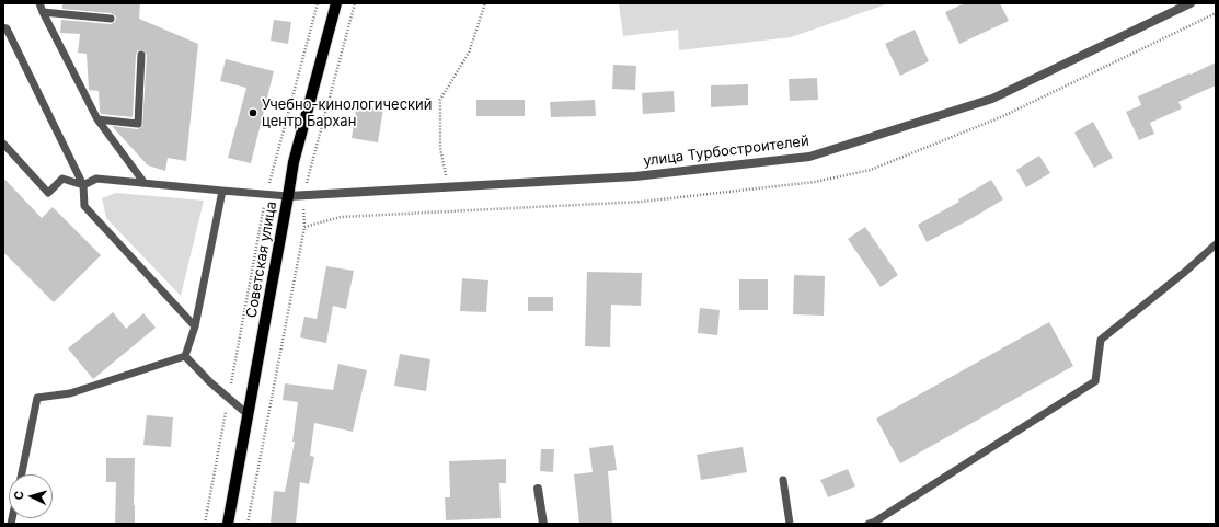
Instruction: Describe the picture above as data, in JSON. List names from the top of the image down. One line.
{"streets":{"main road":["Советская улица"],"street":["улица Турбостроителей"]},"crossings":[["улица Турбостроителей","Советская улица"]],"places":["Учебно-кинологический центр Бархан"],"north":"left"}
